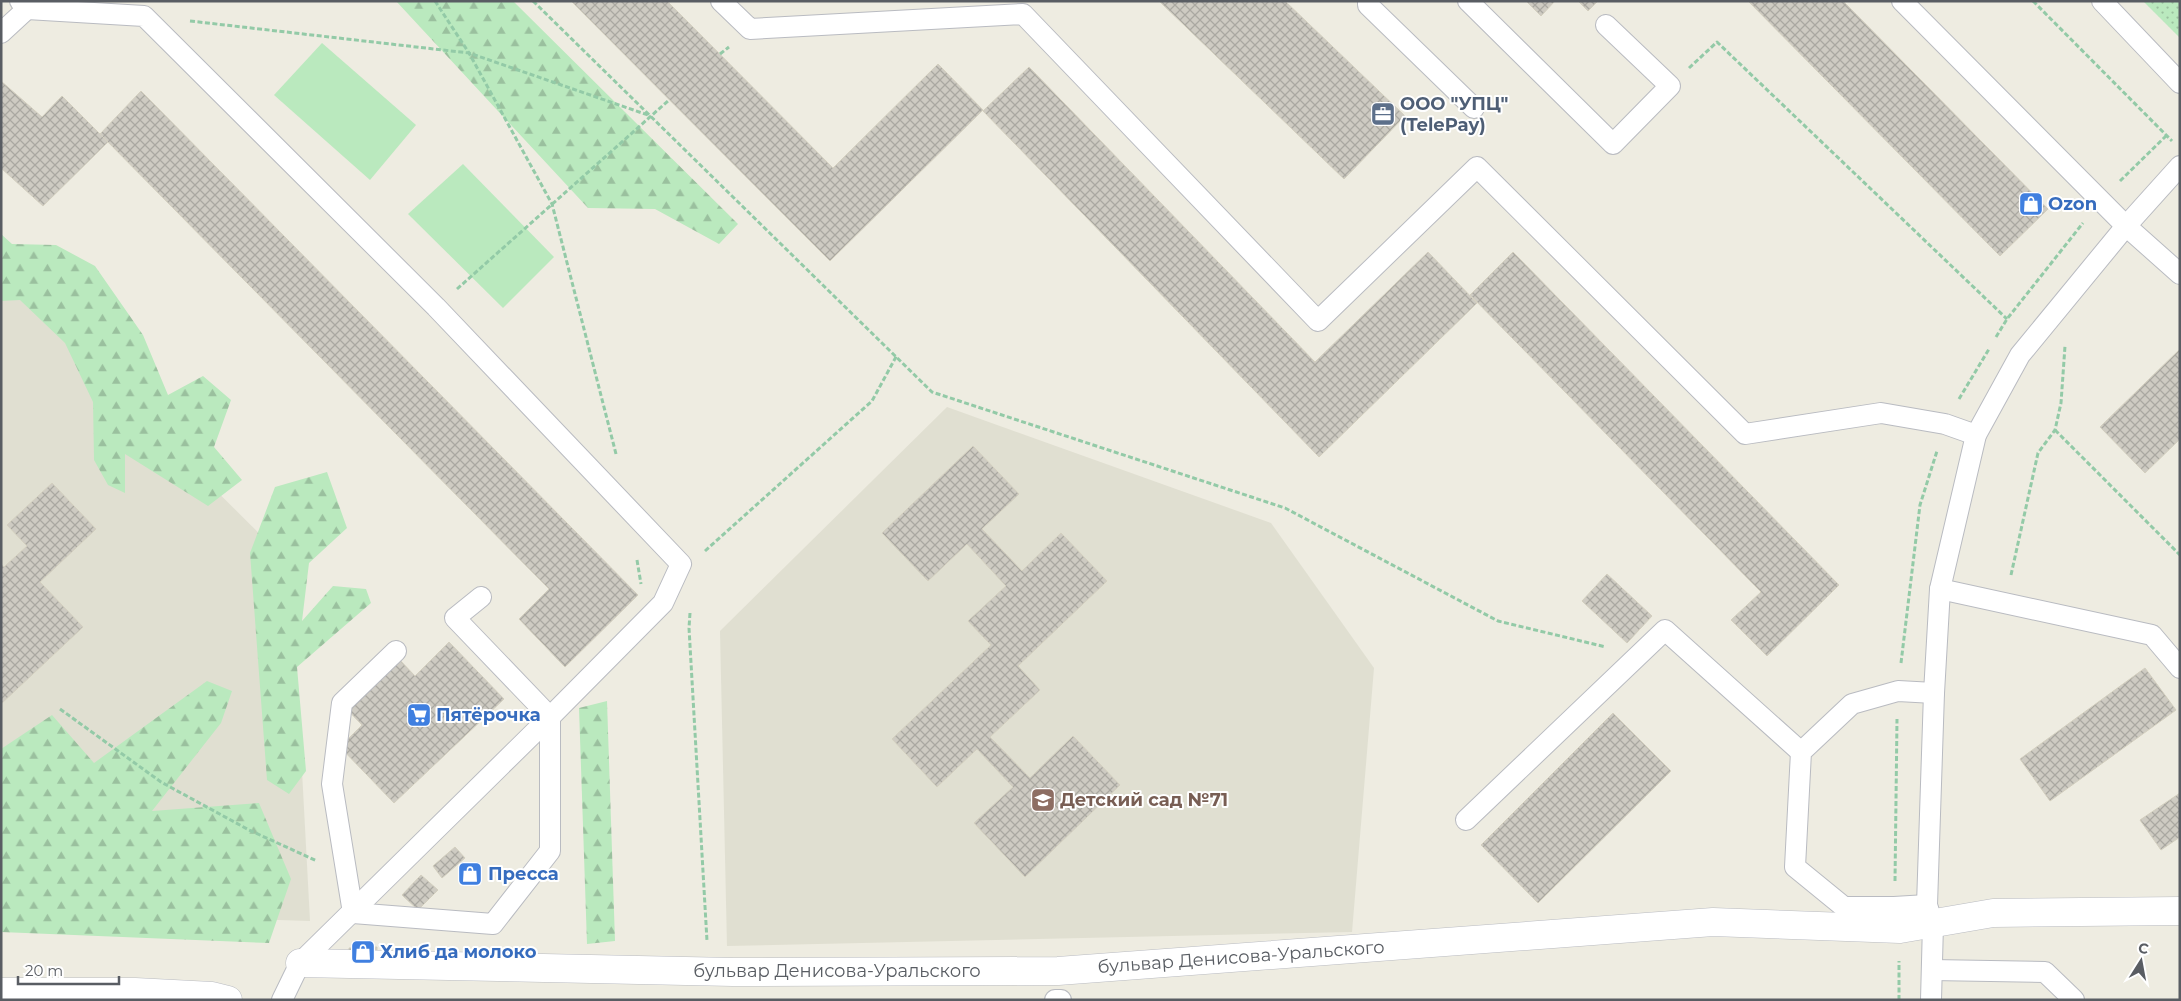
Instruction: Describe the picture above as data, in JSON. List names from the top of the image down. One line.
{"streets":{"street":["бульвар Денисова-Уральского"]},"places":{"office":["ООО \"УПЦ\" (TelePay)"],"shop":["Ozon","Пресса","Хлиб да молоко"],"supermarket":["Пятёрочка"],"school or university":["Детский сад №71"]},"scale_bar":"20 m","north":"top"}
